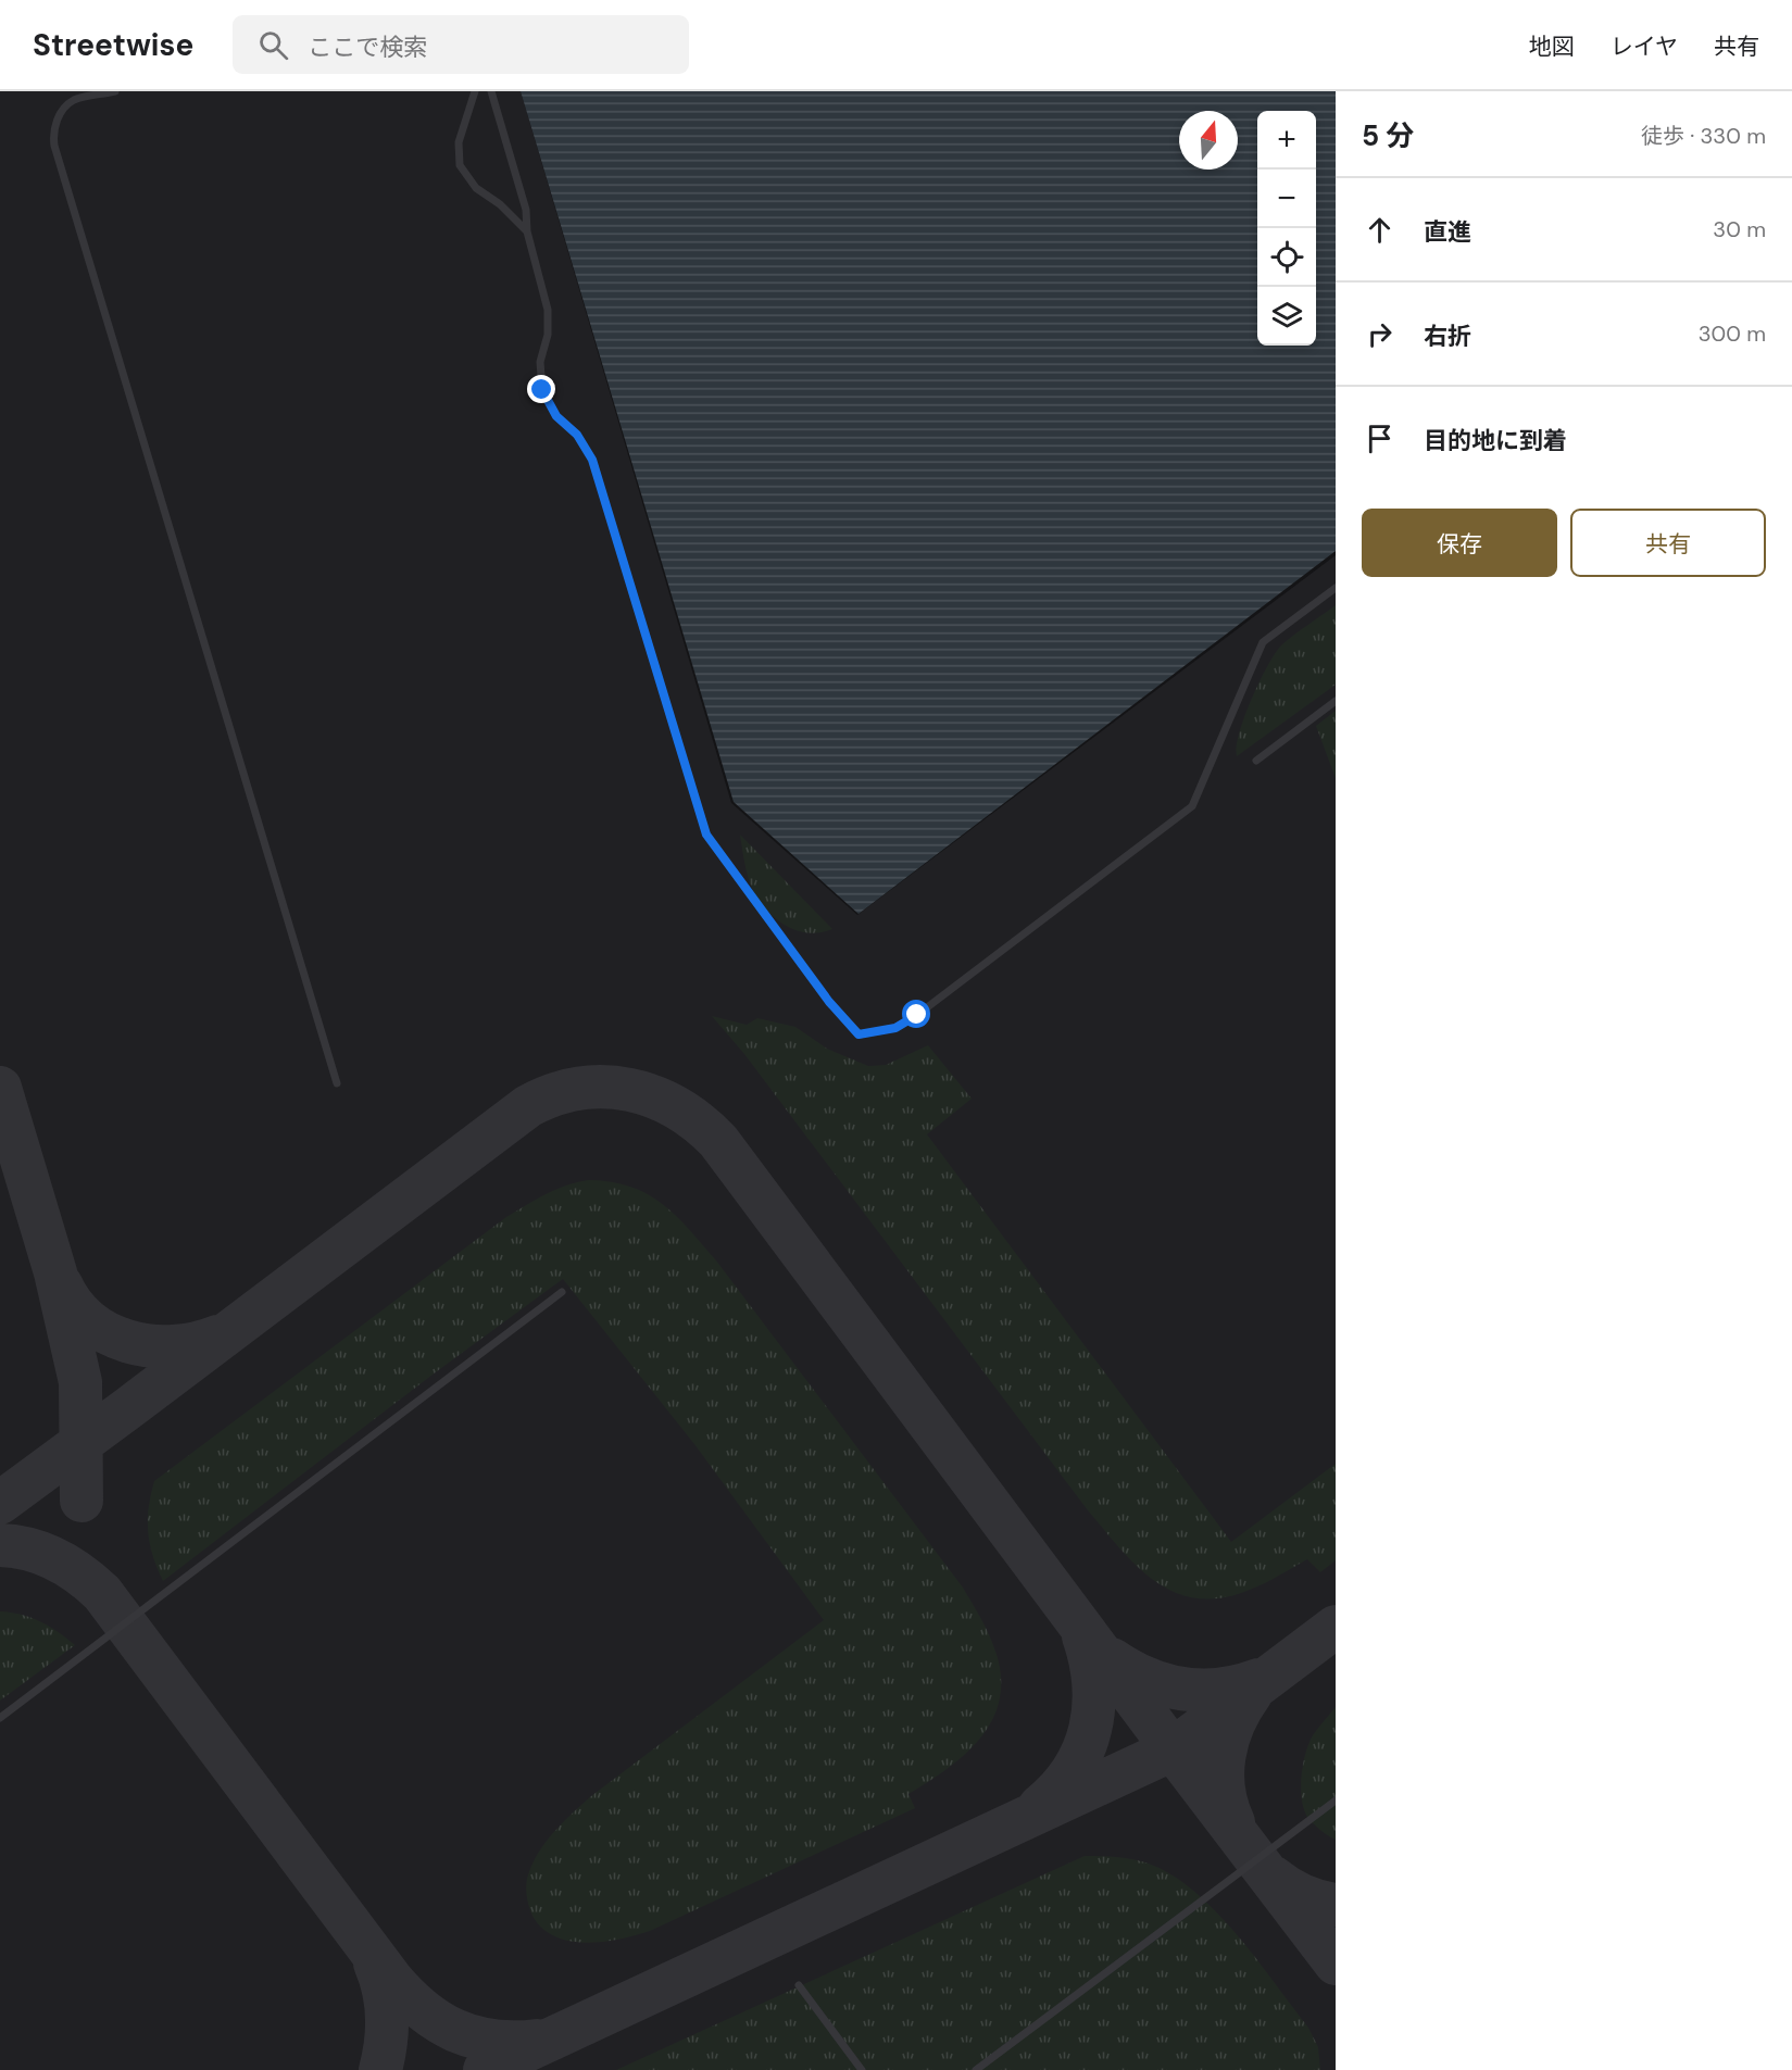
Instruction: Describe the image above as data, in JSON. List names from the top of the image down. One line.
{"north":"top","page":{"header":"Streetwise","search":"ここで検索","nav":["地図","レイヤ","共有"],"heading":["5 分","徒歩 · 330 m"],"map_buttons":["+","−"],"list":[["直進","30 m"],["右折","300 m"],"目的地に到着"],"buttons":["保存","共有"]}}
